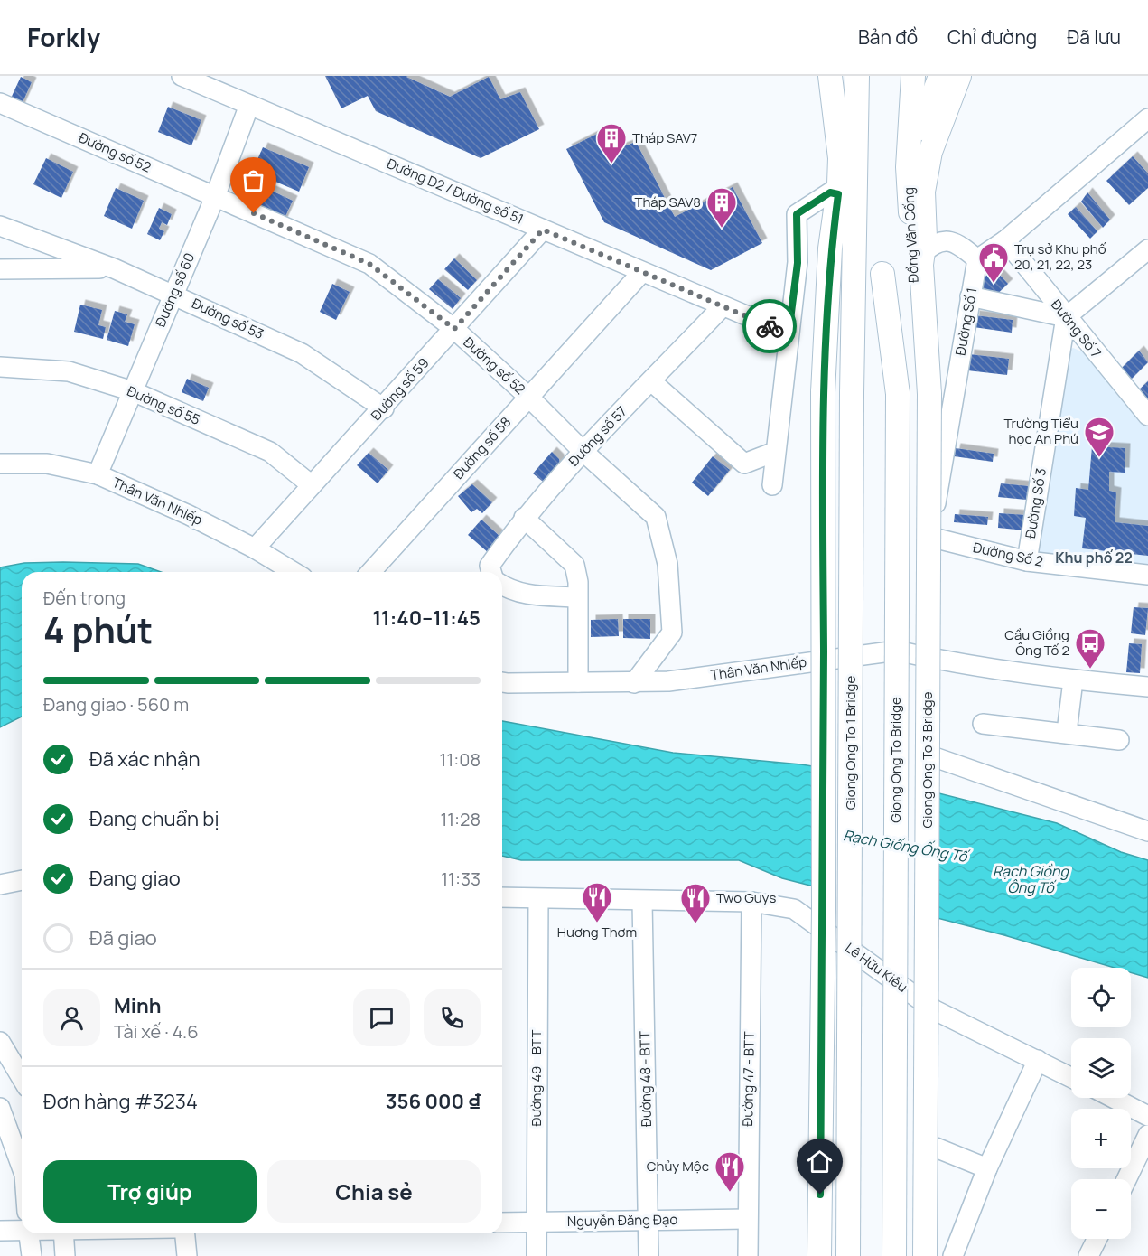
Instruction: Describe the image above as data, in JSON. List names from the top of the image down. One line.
{"streets":{"main road":["Đồng Văn Cống","Giong Ong To 1 Bridge","Giong Ong To Bridge","Giong Ong To 3 Bridge"],"street":["Đường số 52","Đường D2 / Đường số 51","Đường số 60","Đường số 53","Đường Số 1","Đường Số 7","Đường số 59","Đường số 55","Đường số 57","Đường số 58","Thân Văn Nhiếp","Đường Số 3","Đường Số 2","Lê Hữu Kiều","Đường 49 - BTT","Đường 48 - BTT","Đường 47 - BTT","Nguyễn Đăng Đạo"]},"crossings":[["Đường số 52","Đường số 60"],["Đường số 52","Đường số 59"],["Đường số 52","Đường số 57"],["Đường số 52","Đường số 58"],["Đường số 52","Thân Văn Nhiếp"],["Đường D2 / Đường số 51","Đường số 60"],["Đường D2 / Đường số 51","Đường số 59"],["Đường D2 / Đường số 51","Đường số 57"],["Đường D2 / Đường số 51","Đường số 58"],["Đồng Văn Cống","Giong Ong To Bridge"],["Đồng Văn Cống","Giong Ong To 3 Bridge"],["Đường số 60","Đường số 53"],["Đường số 60","Đường số 55"],["Đường số 60","Thân Văn Nhiếp"],["Đường số 53","Đường số 59"],["Đường Số 1","Thân Văn Nhiếp"],["Đường Số 1","Đường Số 2"],["Đường Số 7","Đường Số 3"],["Đường số 59","Đường số 55"],["Đường số 59","Thân Văn Nhiếp"],["Đường Số 3","Đường Số 2"],["Giong Ong To Bridge","Giong Ong To 3 Bridge"],["Lê Hữu Kiều","Đường 49 - BTT"],["Lê Hữu Kiều","Đường 48 - BTT"],["Lê Hữu Kiều","Đường 47 - BTT"],["Đường 49 - BTT","Nguyễn Đăng Đạo"],["Đường 48 - BTT","Nguyễn Đăng Đạo"],["Đường 47 - BTT","Nguyễn Đăng Đạo"]],"districts":["Khu phố 22"],"water":["Rạch Giống Ống Tố","Rạch Giồng Ông Tố"],"places":{"building":["Tháp SAV7","Tháp SAV8"],"public building":["Trụ sở Khu phố 20, 21, 22, 23"],"school or university":["Trường Tiểu học An Phú"],"bus stop":["Cầu Giồng Ông Tố 2"],"restaurant":["Hương Thơm","Two Guys","Chủy Mộc"]},"page":{"header":"Forkly","nav":["Bản đồ","Chỉ đường","Đã lưu"],"heading":["4 phút","Đến trong","11:40–11:45"],"panel":["Minh","Tài xế · 4.6","Đơn hàng #3234","356 000 ₫"],"bar":"Đang giao · 560 m","list":[["Đã xác nhận","11:08"],["Đang chuẩn bị","11:28"],["Đang giao","11:33"],"Đã giao"],"map_buttons":["+","−"],"buttons":["Trợ giúp","Chia sẻ"]}}
